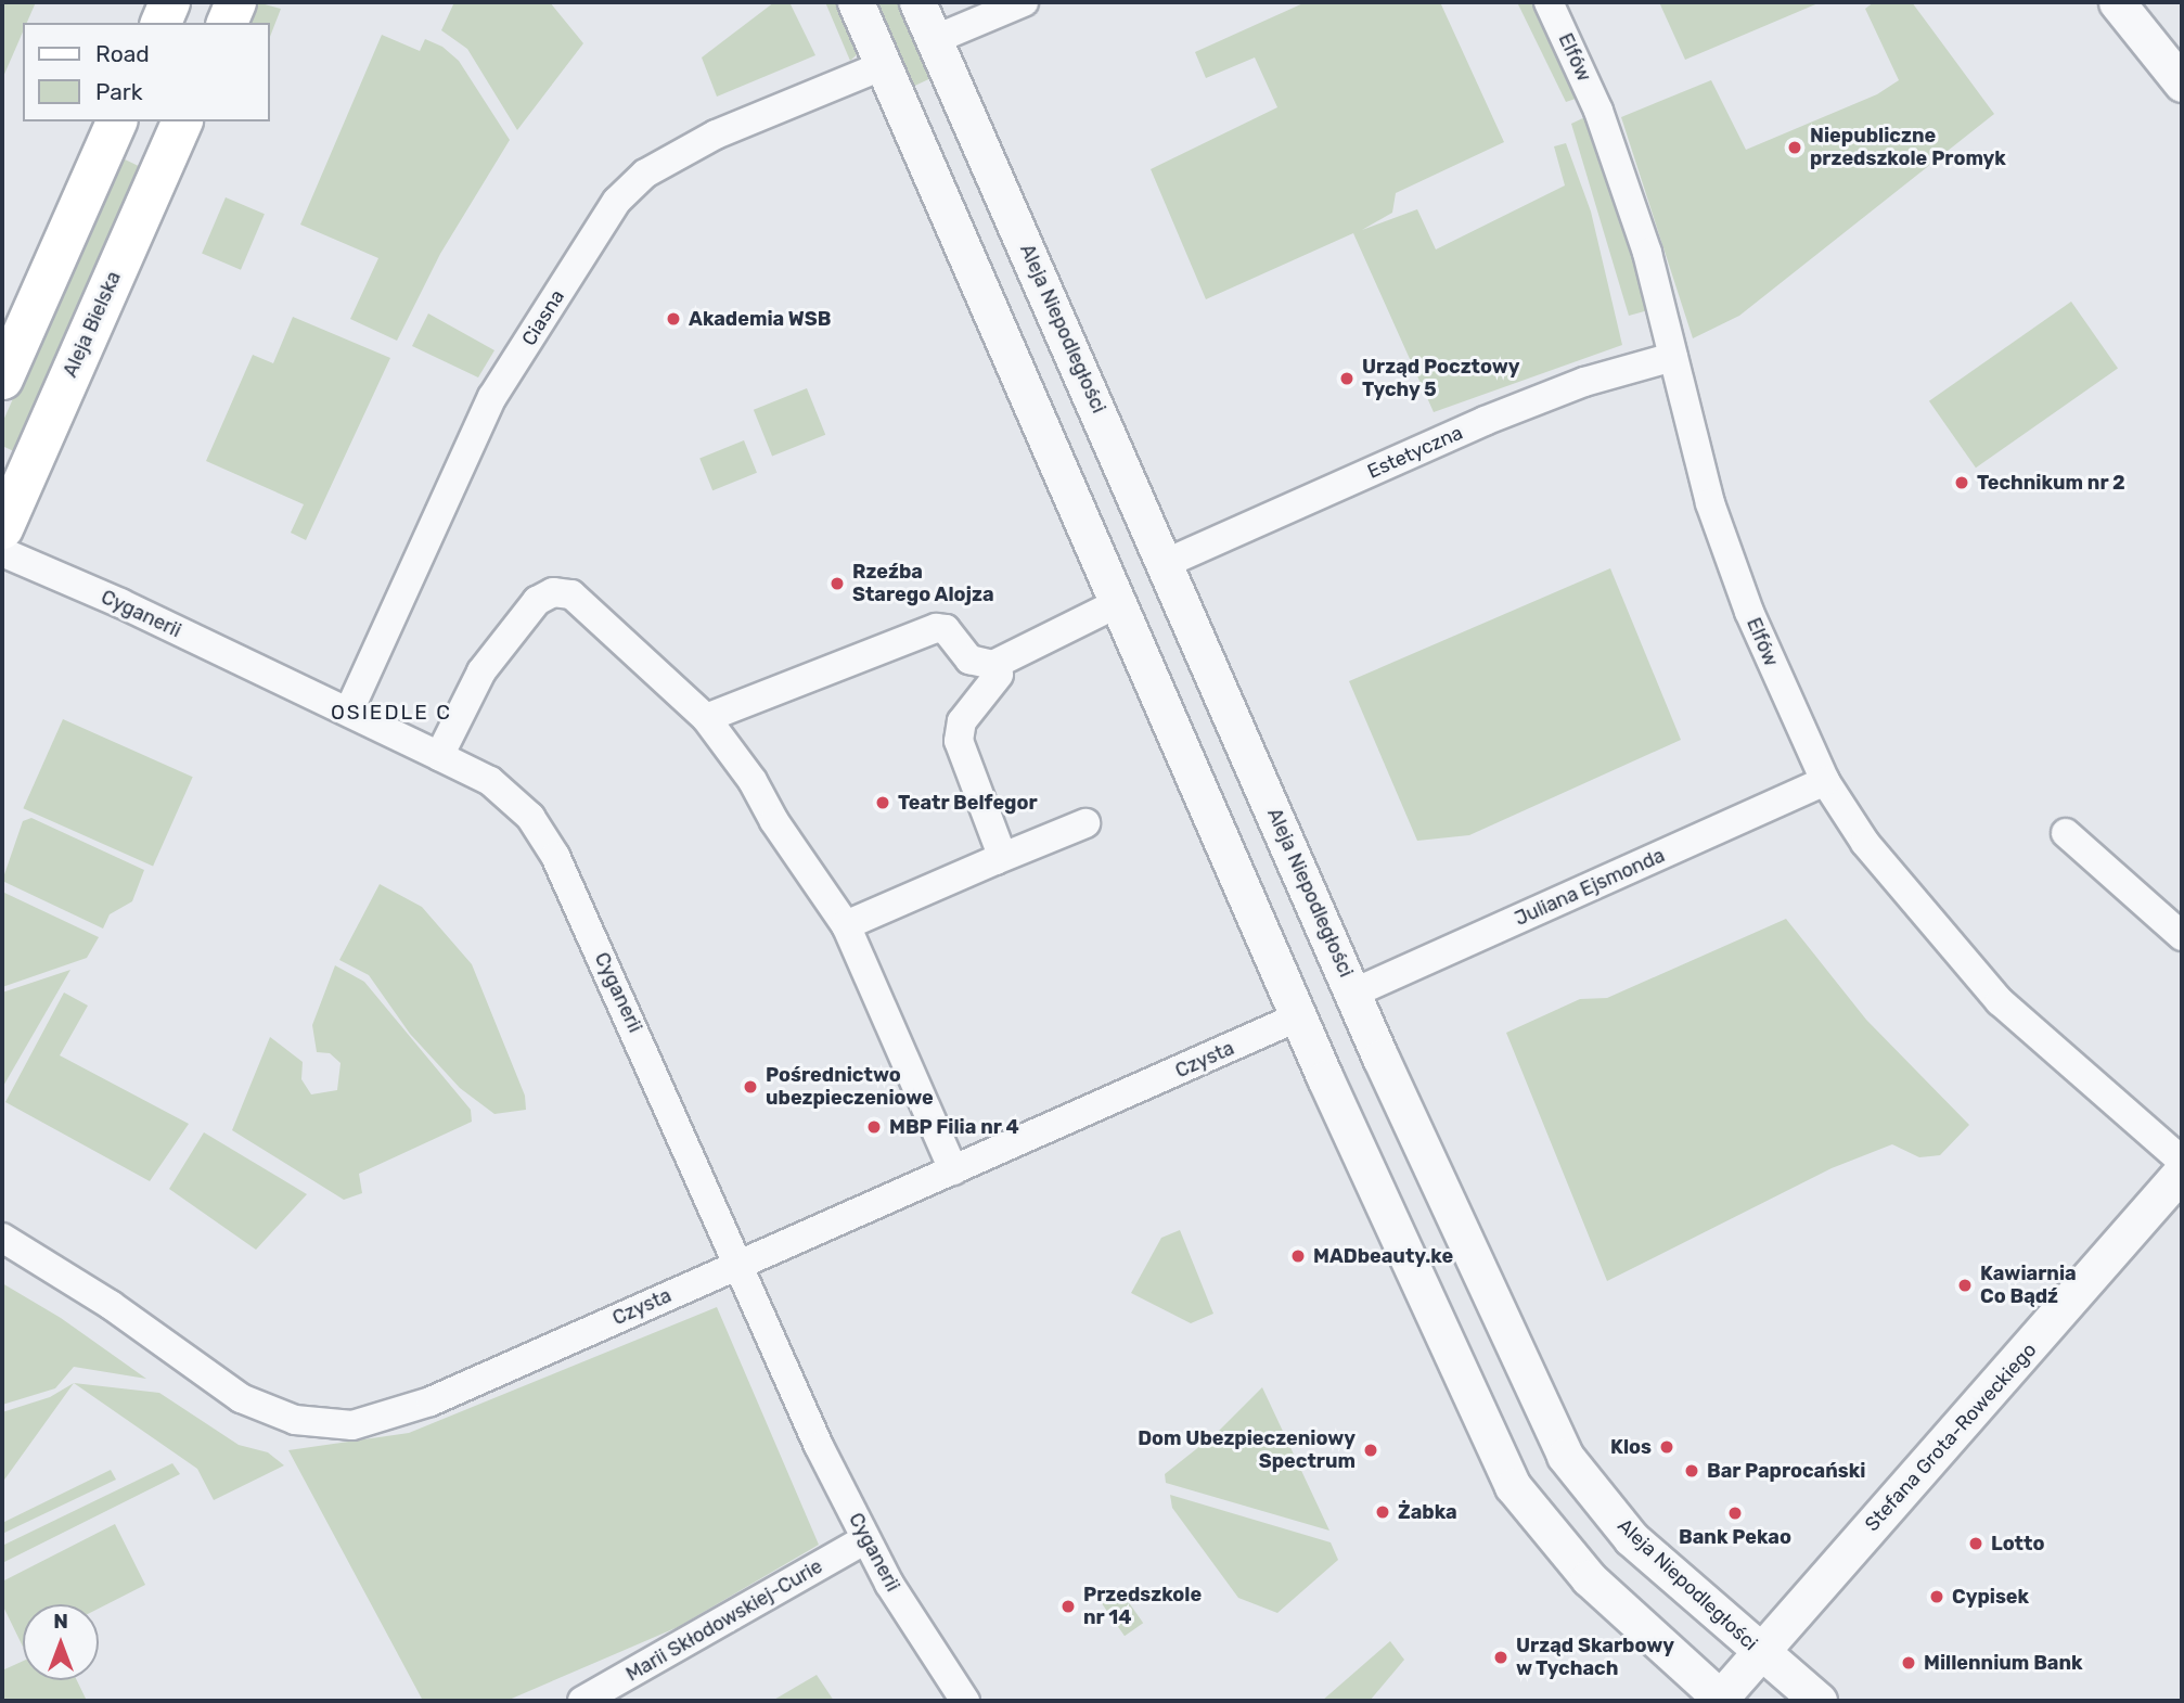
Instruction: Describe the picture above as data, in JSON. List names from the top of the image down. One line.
{"streets":{"main road":["Aleja Bielska"],"street":["Elfów","Ciasna","Aleja Niepodległości","Estetyczna","Cyganerii","Juliana Ejsmonda","Czysta","Stefana Grota-Roweckiego","Marii Skłodowskiej-Curie"]},"crossings":[["Elfów","Estetyczna"],["Elfów","Juliana Ejsmonda"],["Ciasna","Cyganerii"],["Aleja Niepodległości","Estetyczna"],["Aleja Niepodległości","Juliana Ejsmonda"],["Aleja Niepodległości","Stefana Grota-Roweckiego"],["Cyganerii","Czysta"],["Cyganerii","Marii Skłodowskiej-Curie"]],"districts":["OSIEDLE C"],"places":["Niepubliczne przedszkole Promyk","Akademia WSB","Urząd Pocztowy Tychy 5","Technikum nr 2","Rzeźba Starego Alojza","Teatr Belfegor","Pośrednictwo ubezpieczeniowe","MBP Filia nr 4","MADbeauty.ke","Kawiarnia Co Bądź","Klos","Dom Ubezpieczeniowy Spectrum","Bar Paprocański","Żabka","Bank Pekao","Lotto","Cypisek","Przedszkole nr 14","Urząd Skarbowy w Tychach","Millennium Bank"],"legend":["Road","Park"],"north":"top"}
